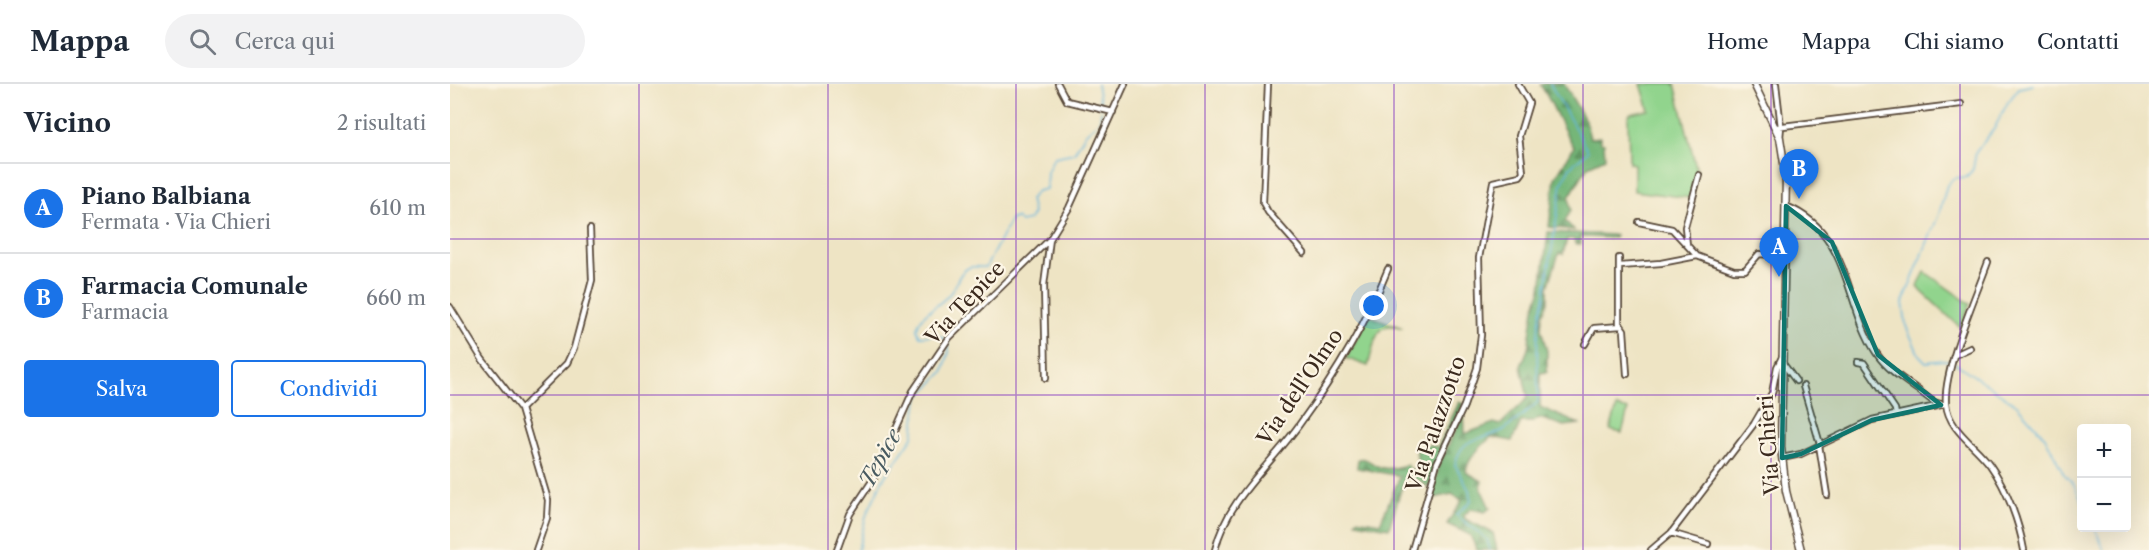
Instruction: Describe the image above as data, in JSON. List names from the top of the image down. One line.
{"streets":{"main road":["Via Chieri"],"street":["Via Tepice","Via dell'Olmo","Via Palazzotto"]},"water":["Tepice"],"page":{"header":"Mappa","search":"Cerca qui","nav":["Home","Mappa","Chi siamo","Contatti"],"heading":["Vicino","2 risultati"],"pins":["B","A"],"list":[{"mark":"A","name":"Piano Balbiana","note":"Fermata · Via Chieri","value":"610 m"},{"mark":"B","name":"Farmacia Comunale","note":"Farmacia","value":"660 m"}],"buttons":["Salva","Condividi"],"map_buttons":["+","−"]}}
